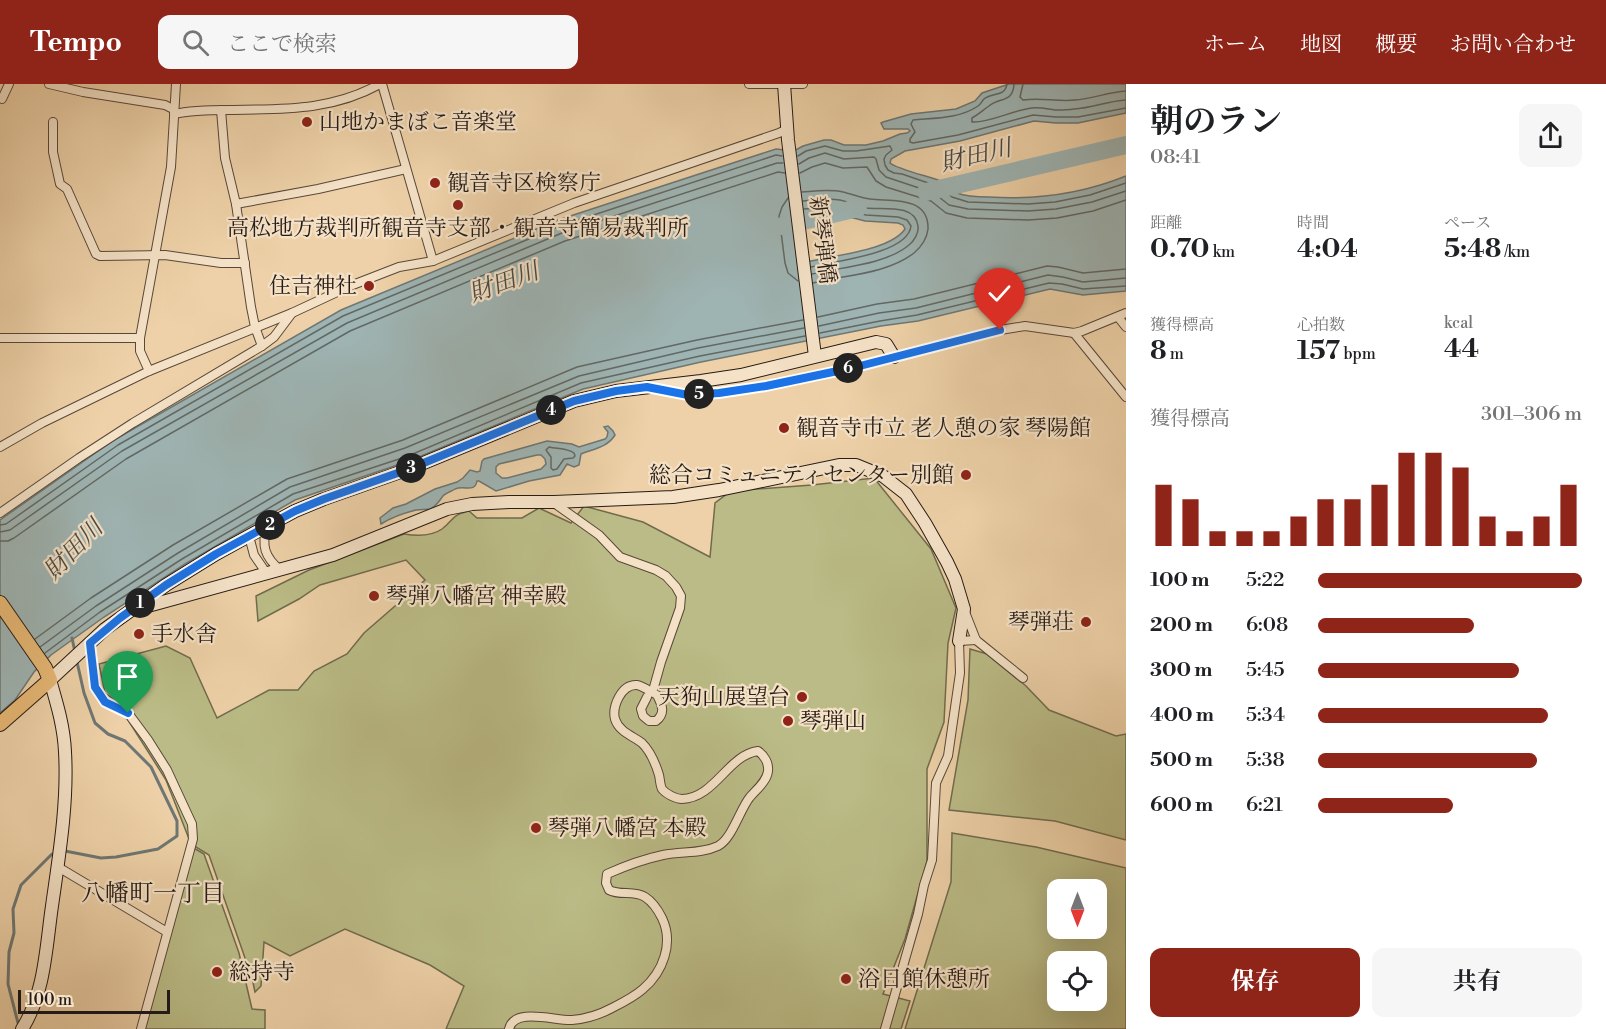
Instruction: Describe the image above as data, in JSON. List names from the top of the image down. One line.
{"streets":{"street":["新琴弾橋"]},"districts":["八幡町一丁目"],"water":["財田川"],"places":["山地かまぼこ音楽堂","観音寺区検察庁","高松地方裁判所観音寺支部・観音寺簡易裁判所","住吉神社","観音寺市立 老人憩の家 琴陽館","総合コミュニティセンター別館","琴弾八幡宮 神幸殿","琴弾荘","手水舎","天狗山展望台","琴弾山","琴弾八幡宮 本殿","総持寺","浴日館休憩所"],"scale_bar":"100 m","north":"bottom","page":{"header":"Tempo","search":"ここで検索","nav":["ホーム","地図","概要","お問い合わせ"],"heading":["朝のラン","08:41"],"stats":[["距離","0.70 km"],["時間","4:04"],["ペース","5:48 /km"],["獲得標高","8 m"],["心拍数","157 bpm"],["kcal","44"]],"pins":["6","5","4","3","2","1"],"chart":["獲得標高","301–306 m"],"list":[{"name":"100 m","note":"5:22"},{"name":"200 m","note":"6:08"},{"name":"300 m","note":"5:45"},{"name":"400 m","note":"5:34"},{"name":"500 m","note":"5:38"},{"name":"600 m","note":"6:21"}],"buttons":["保存","共有"],"scale":"100 m"}}
